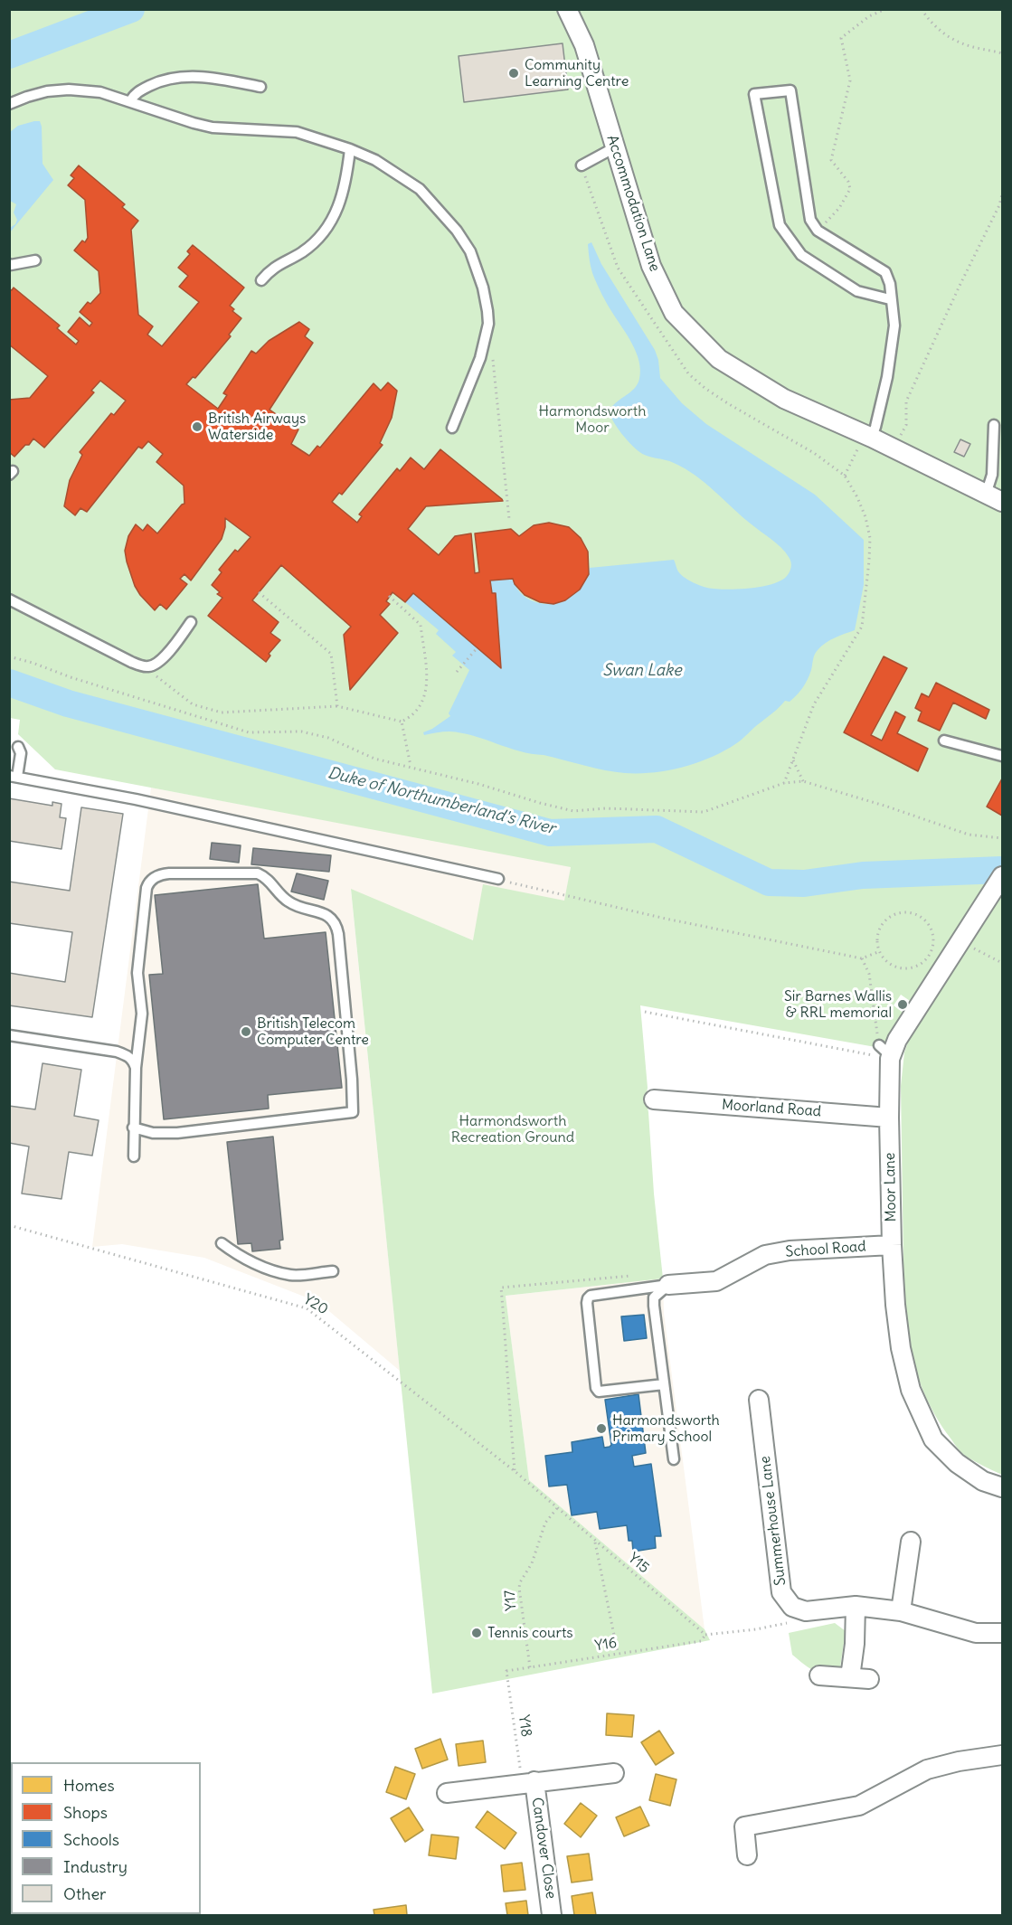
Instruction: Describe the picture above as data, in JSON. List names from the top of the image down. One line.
{"streets":{"street":["Accommodation Lane","Moorland Road","Moor Lane","School Road","Summerhouse Lane","Candover Close"],"path":["Y20","Y15","Y17","Y16","Y18"]},"crossings":[["Moorland Road","Moor Lane"],["Moor Lane","School Road"],["Y20","Y15"],["Y20","Y17"],["Summerhouse Lane","Y16"],["Y15","Y17"],["Y15","Y16"],["Y17","Y16"],["Y16","Y18"],["Y18","Candover Close"]],"water":["Swan Lake","Duke of Northumberland's River"],"parks":["Harmondsworth Moor","Harmondsworth Recreation Ground"],"places":["Community Learning Centre","British Airways Waterside","Sir Barnes Wallis & RRL memorial","British Telecom Computer Centre","Harmondsworth Primary School","Tennis courts"],"legend":["Homes","Shops","Schools","Industry","Other"]}
